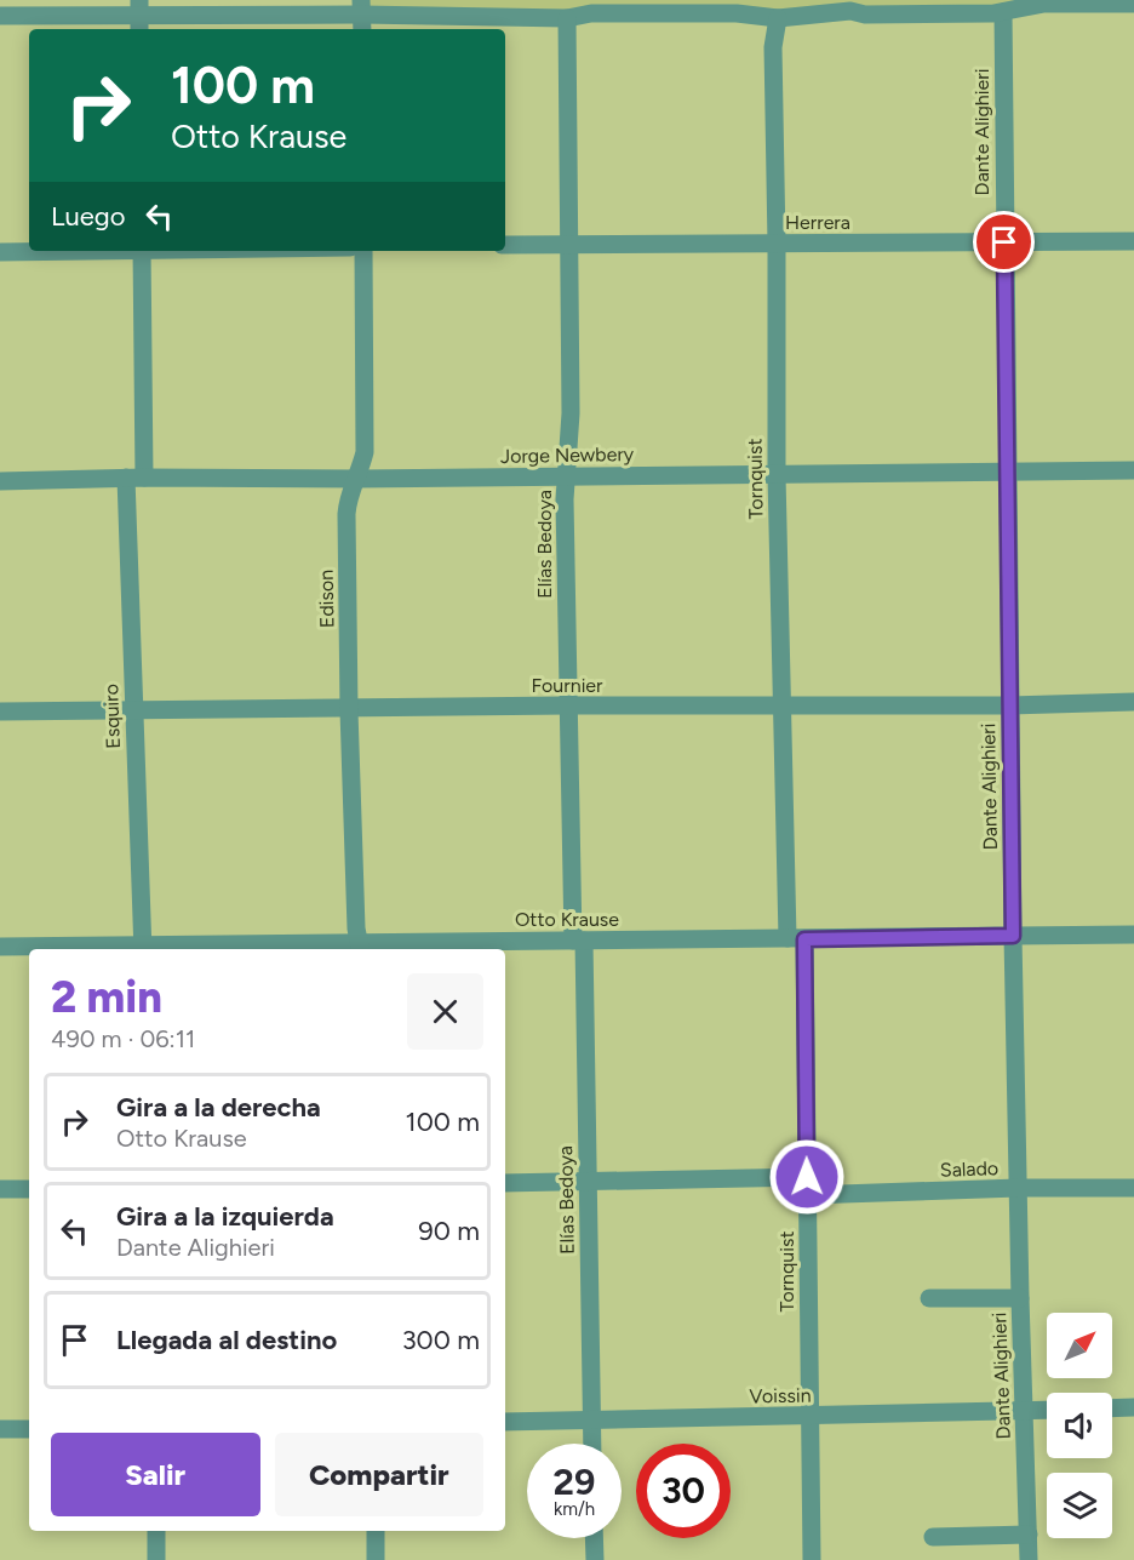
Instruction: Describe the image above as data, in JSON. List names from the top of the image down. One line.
{"streets":{"street":["Dante Alighieri","Herrera","Jorge Newbery","Tornquist","Elías Bedoya","Edison","Fournier","Esquiro","Otto Krause","Salado","Voissin"]},"crossings":[["Dante Alighieri","Herrera"],["Dante Alighieri","Jorge Newbery"],["Dante Alighieri","Fournier"],["Dante Alighieri","Otto Krause"],["Dante Alighieri","Salado"],["Dante Alighieri","Voissin"],["Herrera","Tornquist"],["Herrera","Elías Bedoya"],["Jorge Newbery","Tornquist"],["Jorge Newbery","Elías Bedoya"],["Jorge Newbery","Edison"],["Jorge Newbery","Esquiro"],["Tornquist","Fournier"],["Tornquist","Otto Krause"],["Tornquist","Salado"],["Tornquist","Voissin"],["Elías Bedoya","Fournier"],["Elías Bedoya","Otto Krause"],["Elías Bedoya","Salado"],["Elías Bedoya","Voissin"],["Edison","Fournier"],["Edison","Otto Krause"],["Fournier","Esquiro"],["Esquiro","Otto Krause"]],"north":"top right","page":{"turn":["100 m","Otto Krause"],"then":"Luego","heading":["2 min","490 m · 06:11"],"list":[{"name":"Gira a la derecha","note":"Otto Krause","value":"100 m"},{"name":"Gira a la izquierda","note":"Dante Alighieri","value":"90 m"},{"name":"Llegada al destino","value":"300 m"}],"buttons":["Salir","Compartir"],"speed":"29 km/h","limit":"30"}}
